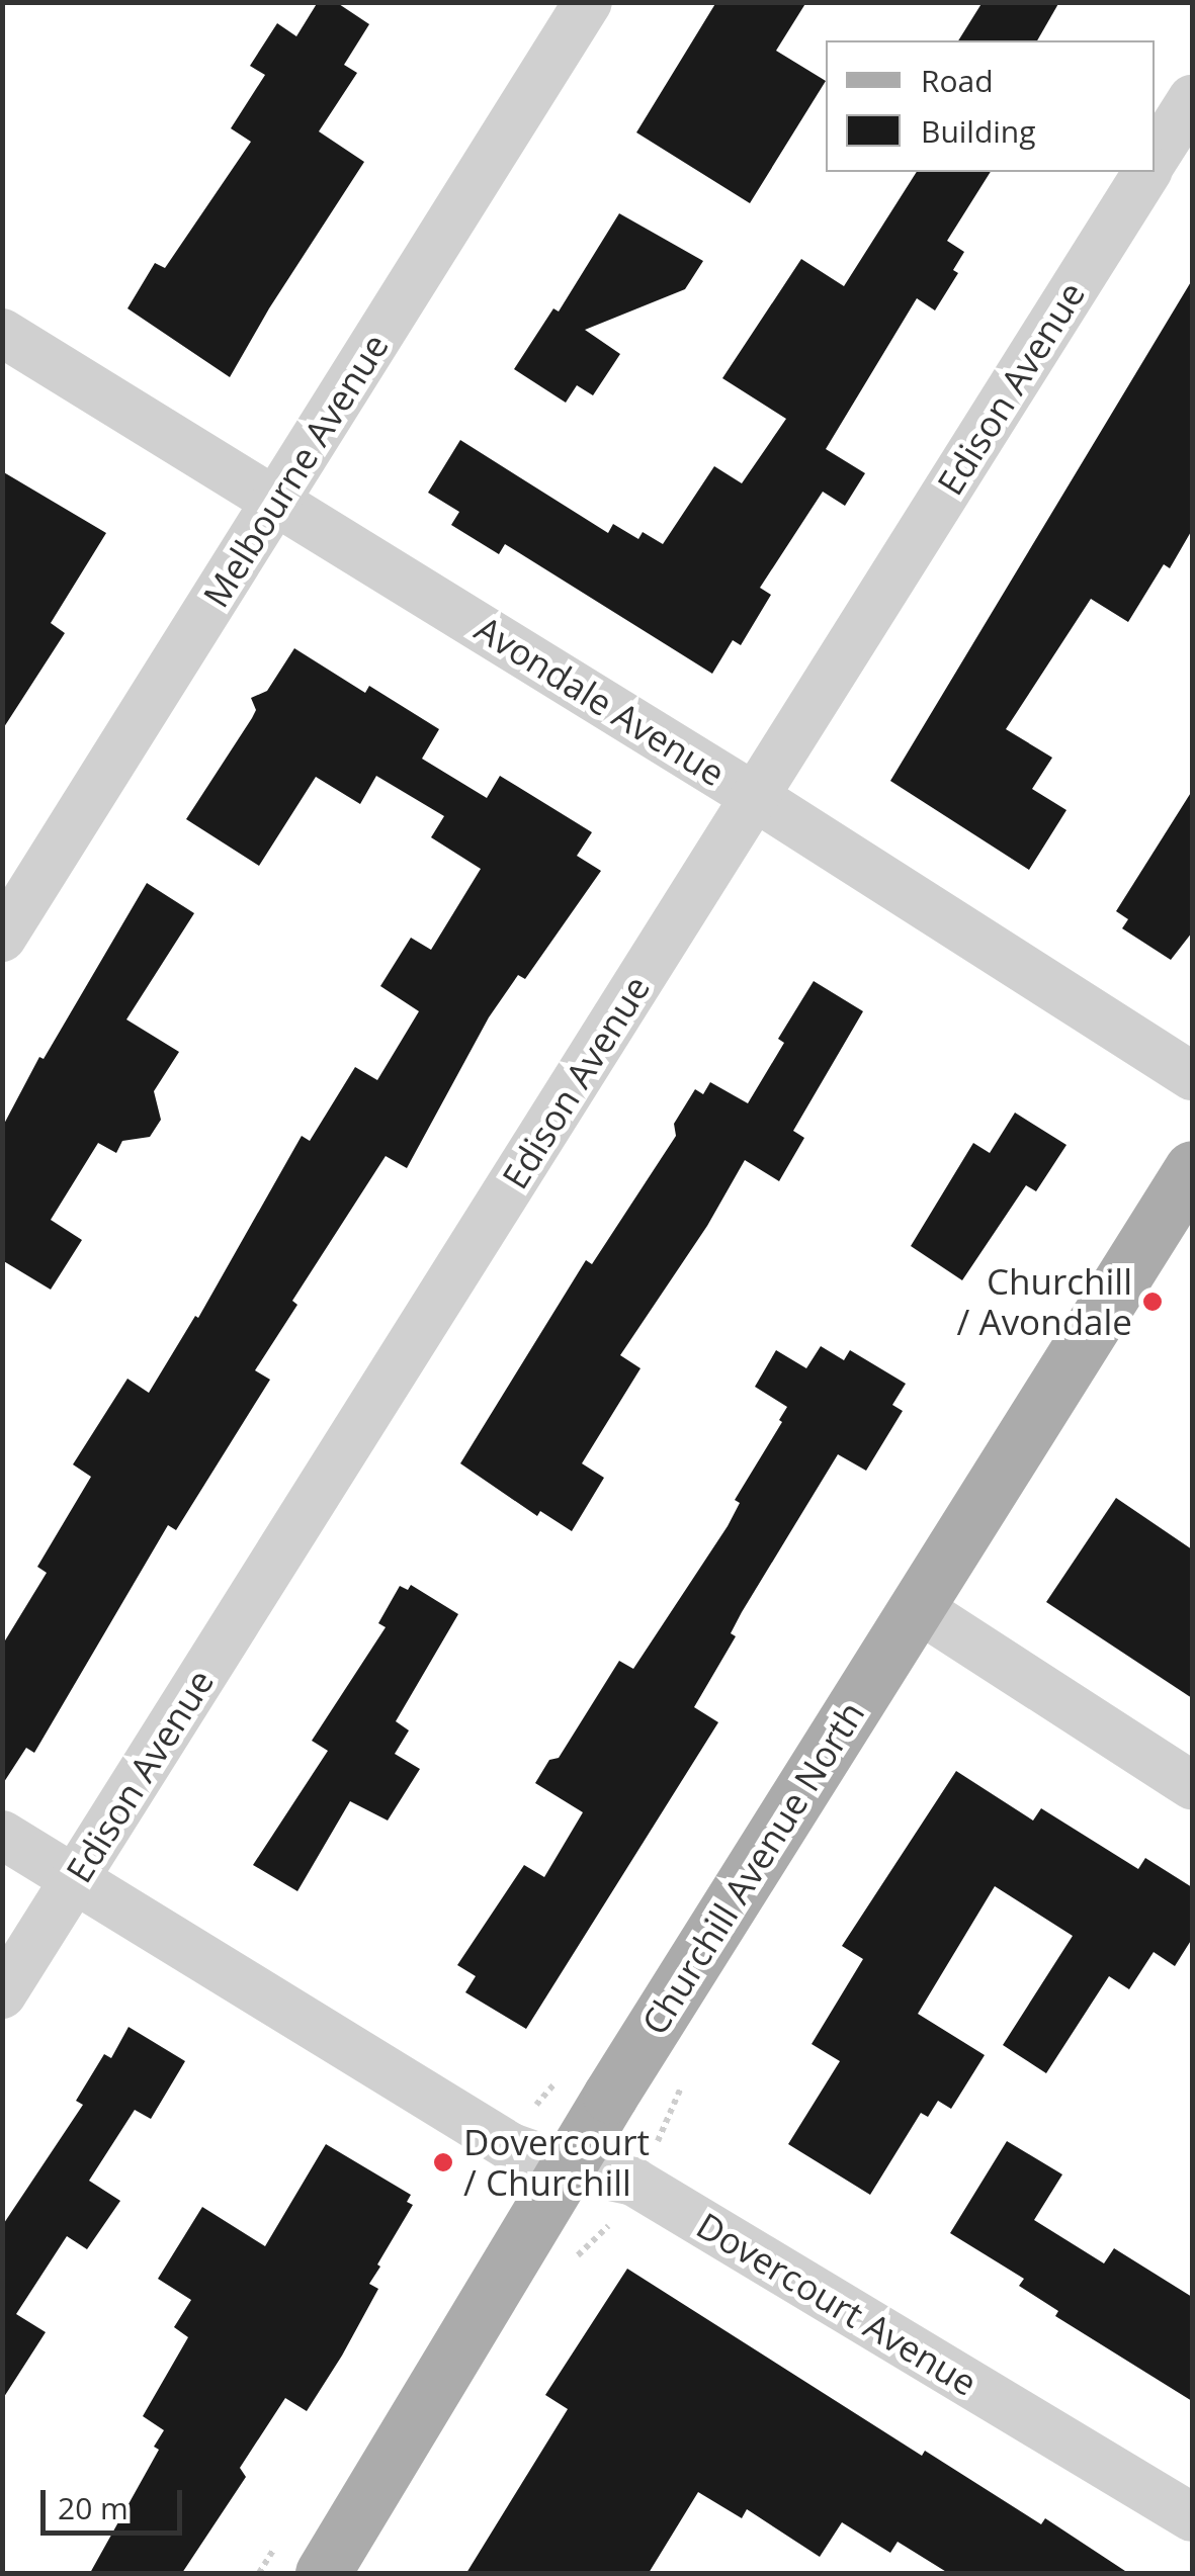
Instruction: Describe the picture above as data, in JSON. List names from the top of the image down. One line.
{"streets":{"main road":["Churchill Avenue North"],"street":["Edison Avenue","Melbourne Avenue","Avondale Avenue","Dovercourt Avenue"]},"crossings":[["Edison Avenue","Avondale Avenue"],["Edison Avenue","Dovercourt Avenue"],["Melbourne Avenue","Avondale Avenue"],["Churchill Avenue North","Dovercourt Avenue"]],"places":["Churchill / Avondale","Dovercourt / Churchill"],"legend":["Road","Building"],"scale_bar":"20 m"}
